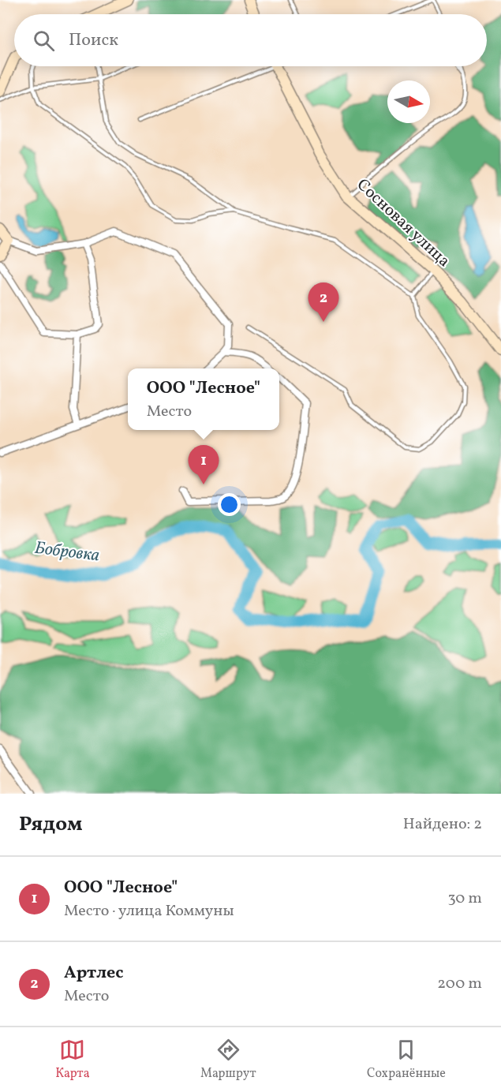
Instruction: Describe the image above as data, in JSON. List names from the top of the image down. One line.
{"streets":{"street":["Сосновая улица"]},"water":["Бобровка"],"north":"right","page":{"search":"Поиск","pins":["2","1"],"popup":["ООО \"Лесное\"","Место"],"heading":["Рядом","Найдено: 2"],"list":[{"mark":"1","name":"ООО \"Лесное\"","note":"Место · улица Коммуны","value":"30 m"},{"mark":"2","name":"Артлес","note":"Место","value":"200 m"}],"nav":["Карта","Маршрут","Сохранённые"]}}
